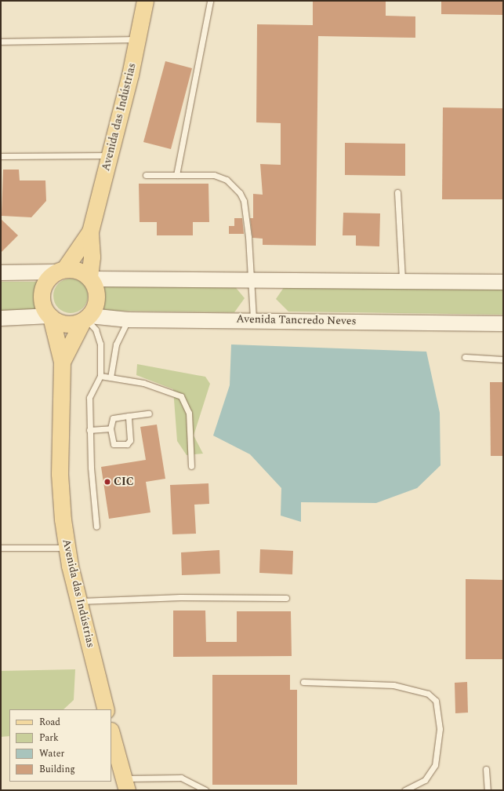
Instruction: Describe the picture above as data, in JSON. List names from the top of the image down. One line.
{"streets":{"main road":["Avenida das Indústrias","Avenida Tancredo Neves"]},"places":["CIC"],"legend":["Road","Park","Water","Building"]}
